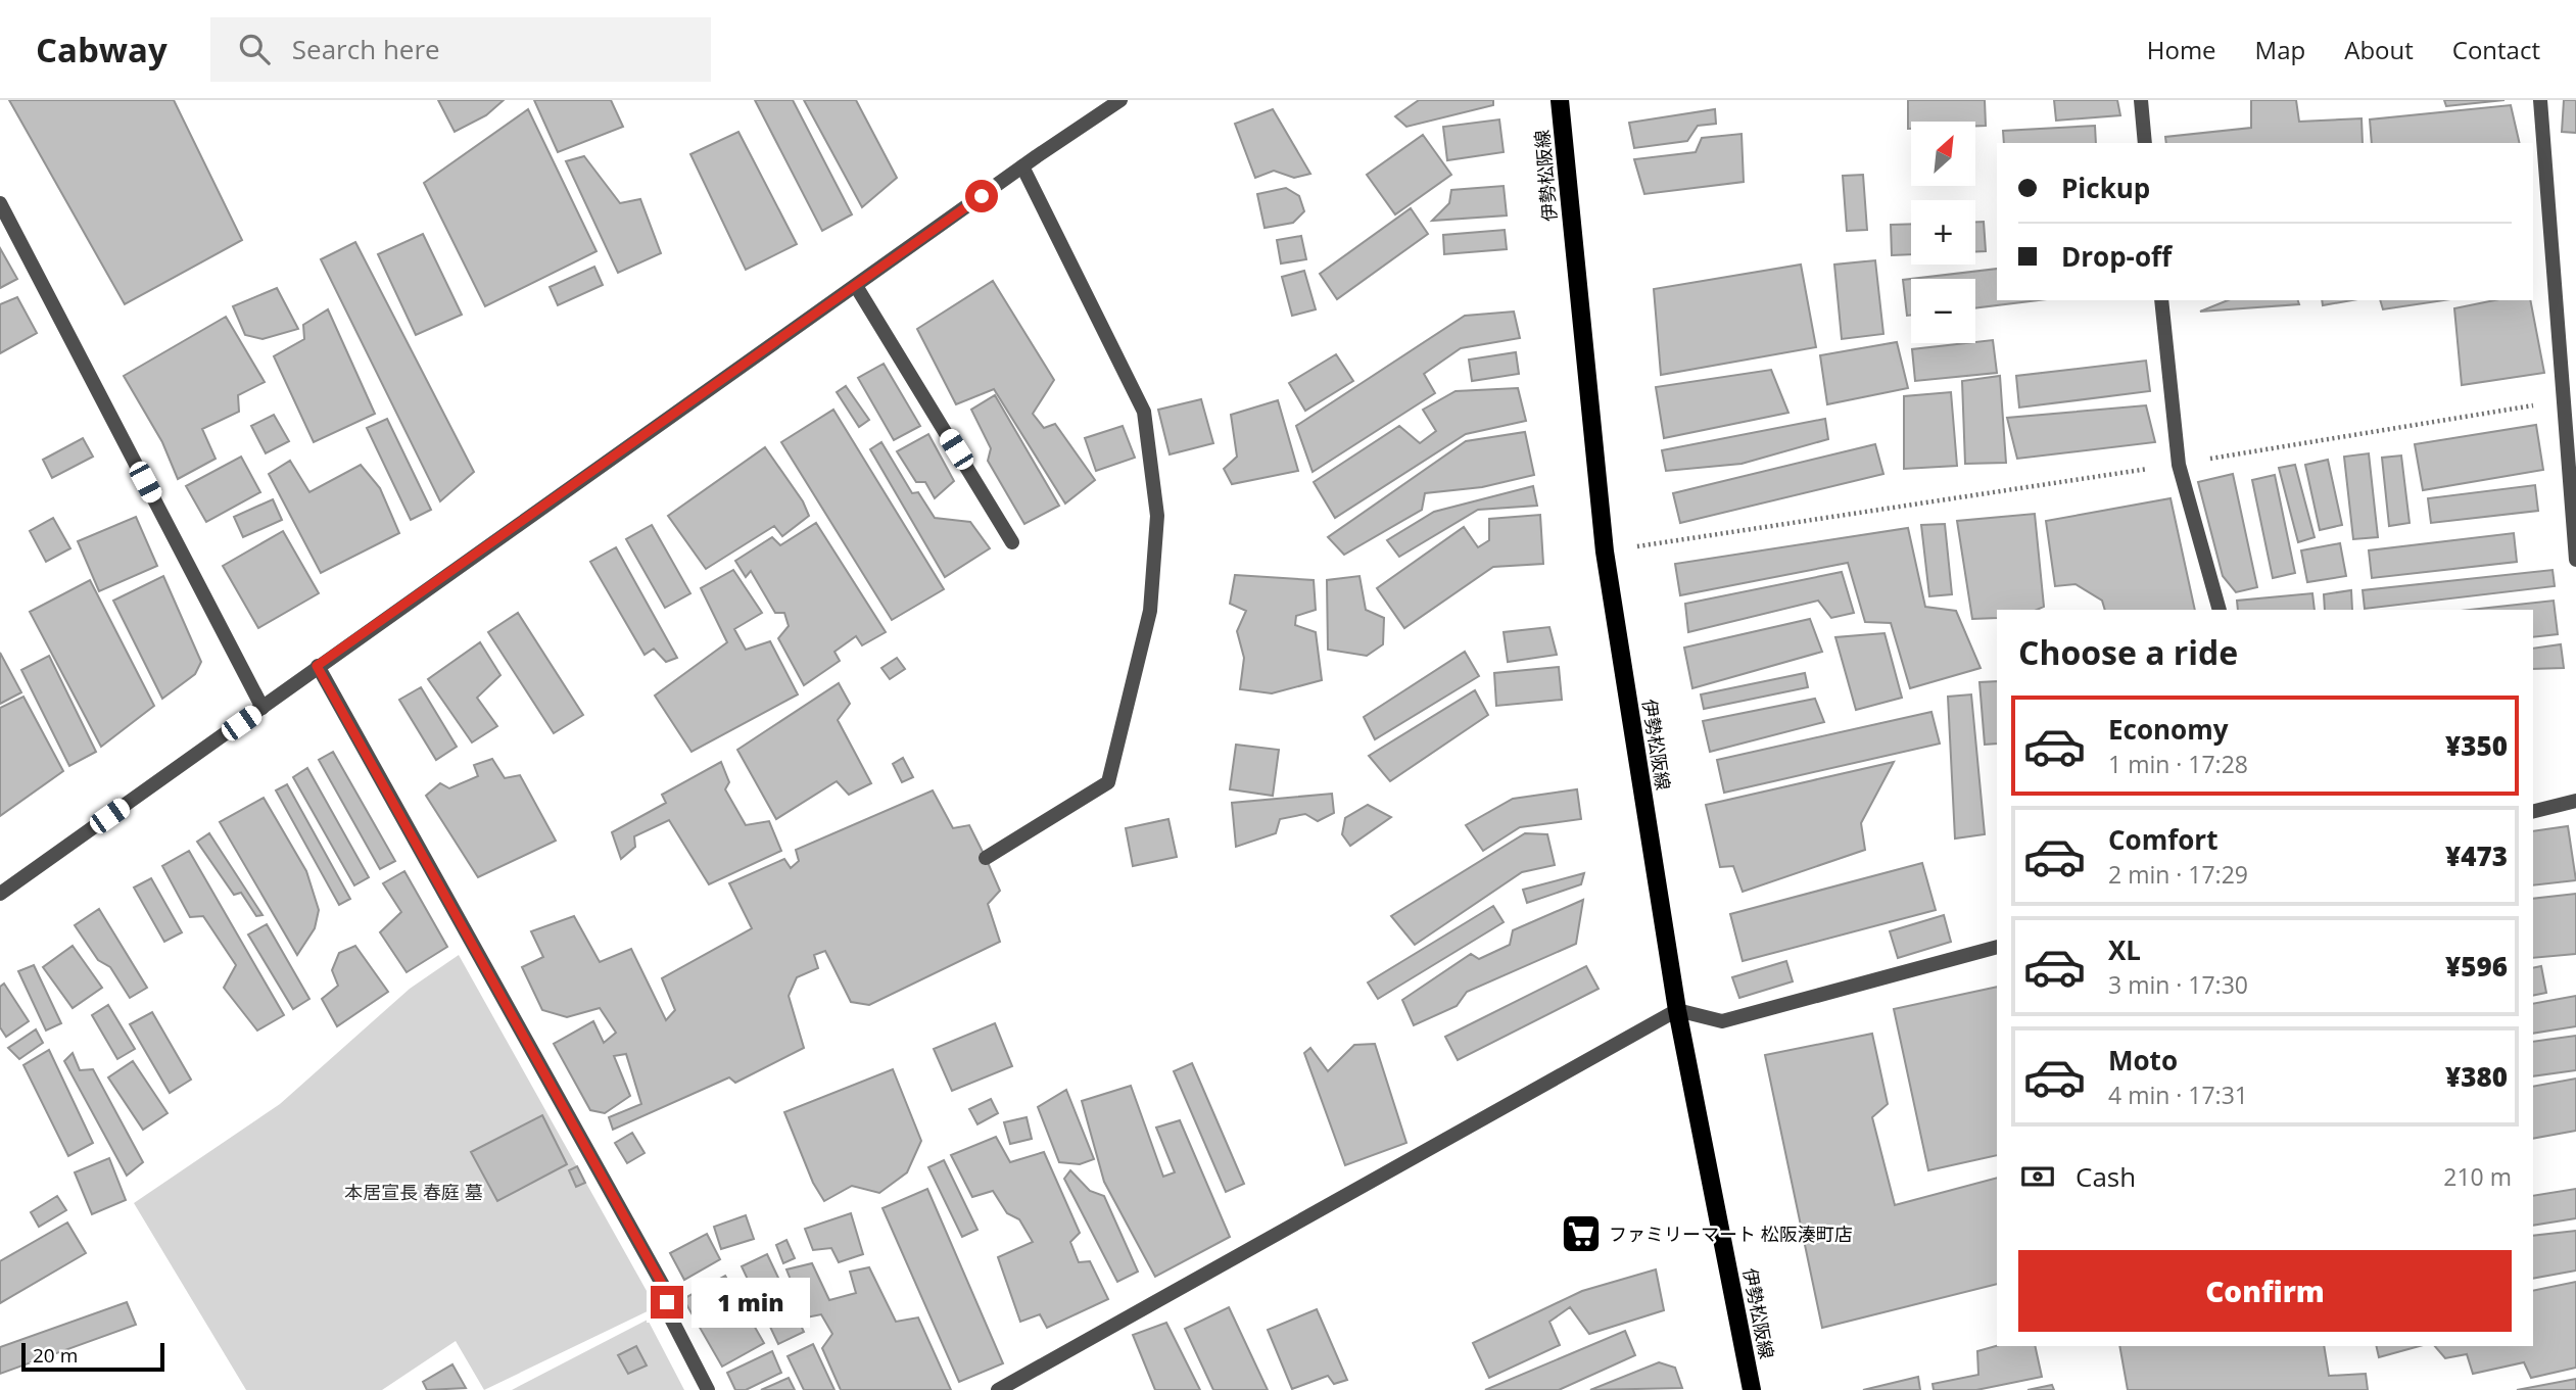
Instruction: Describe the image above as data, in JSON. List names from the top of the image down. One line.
{"streets":{"main road":["伊勢松阪線"]},"parks":["本居宣長 春庭 墓"],"places":{"supermarket":["ファミリーマート 松阪湊町店"]},"scale_bar":"20 m","north":"top right","page":{"header":"Cabway","search":"Search here","nav":["Home","Map","About","Contact"],"map_buttons":["+","−"],"banner":["Pickup","Drop-off"],"heading":"Choose a ride","list":[{"name":"Economy","note":"1 min · 17:28","value":"¥350"},{"name":"Comfort","note":"2 min · 17:29","value":"¥473"},{"name":"XL","note":"3 min · 17:30","value":"¥596"},{"name":"Moto","note":"4 min · 17:31","value":"¥380"}],"pay":["Cash","210 m"],"buttons":"Confirm","bubble":"1 min","scale":"20 m"}}
